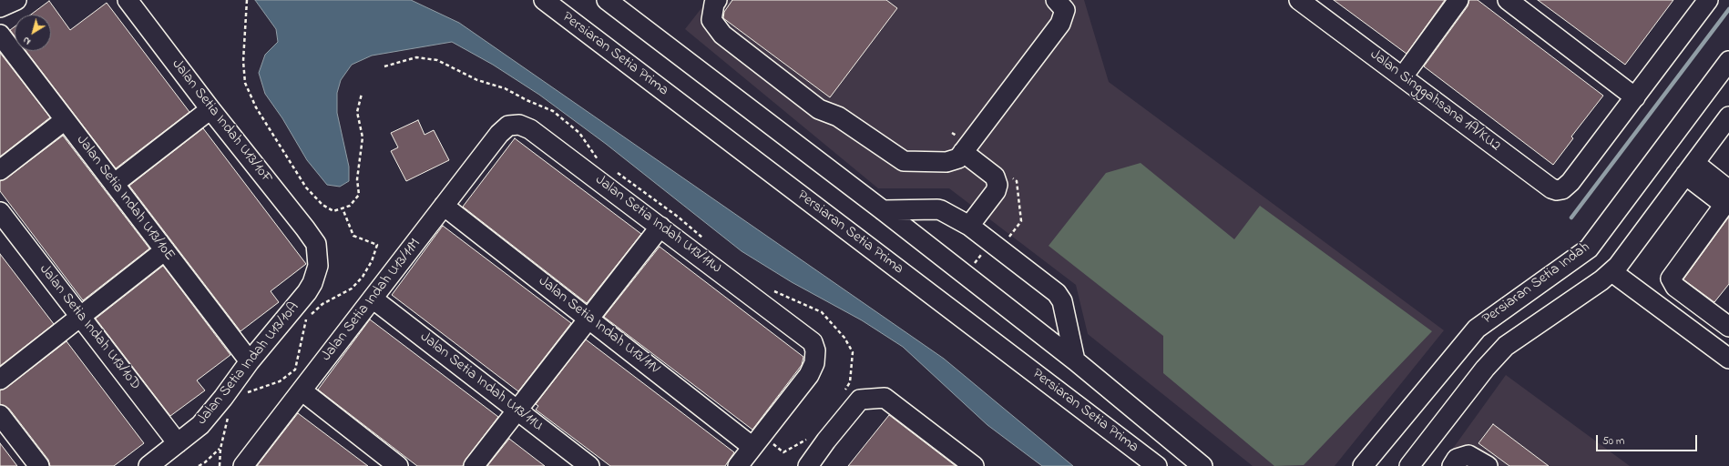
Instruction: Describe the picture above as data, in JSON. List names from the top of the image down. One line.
{"streets":{"street":["Persiaran Setia Prima","Jalan Singgahsana 1A/KU2","Jalan Setia Indah U13/10F","Jalan Setia Indah U13/10E","Jalan Setia Indah U13/11W","Persiaran Setia Indah","Jalan Setia Indah U13/11M","Jalan Setia Indah U13/11V","Jalan Setia Indah U13/10D","Jalan Setia Indah U13/10A","Jalan Setia Indah U13/11U"]},"crossings":[["Jalan Setia Indah U13/10F","Jalan Setia Indah U13/10A"],["Jalan Setia Indah U13/10E","Jalan Setia Indah U13/10A"],["Jalan Setia Indah U13/11W","Jalan Setia Indah U13/11M"],["Jalan Setia Indah U13/11W","Jalan Setia Indah U13/11V"],["Jalan Setia Indah U13/11M","Jalan Setia Indah U13/11V"],["Jalan Setia Indah U13/11M","Jalan Setia Indah U13/11U"],["Jalan Setia Indah U13/10D","Jalan Setia Indah U13/10A"]],"scale_bar":"50 m","north":"bottom left"}
